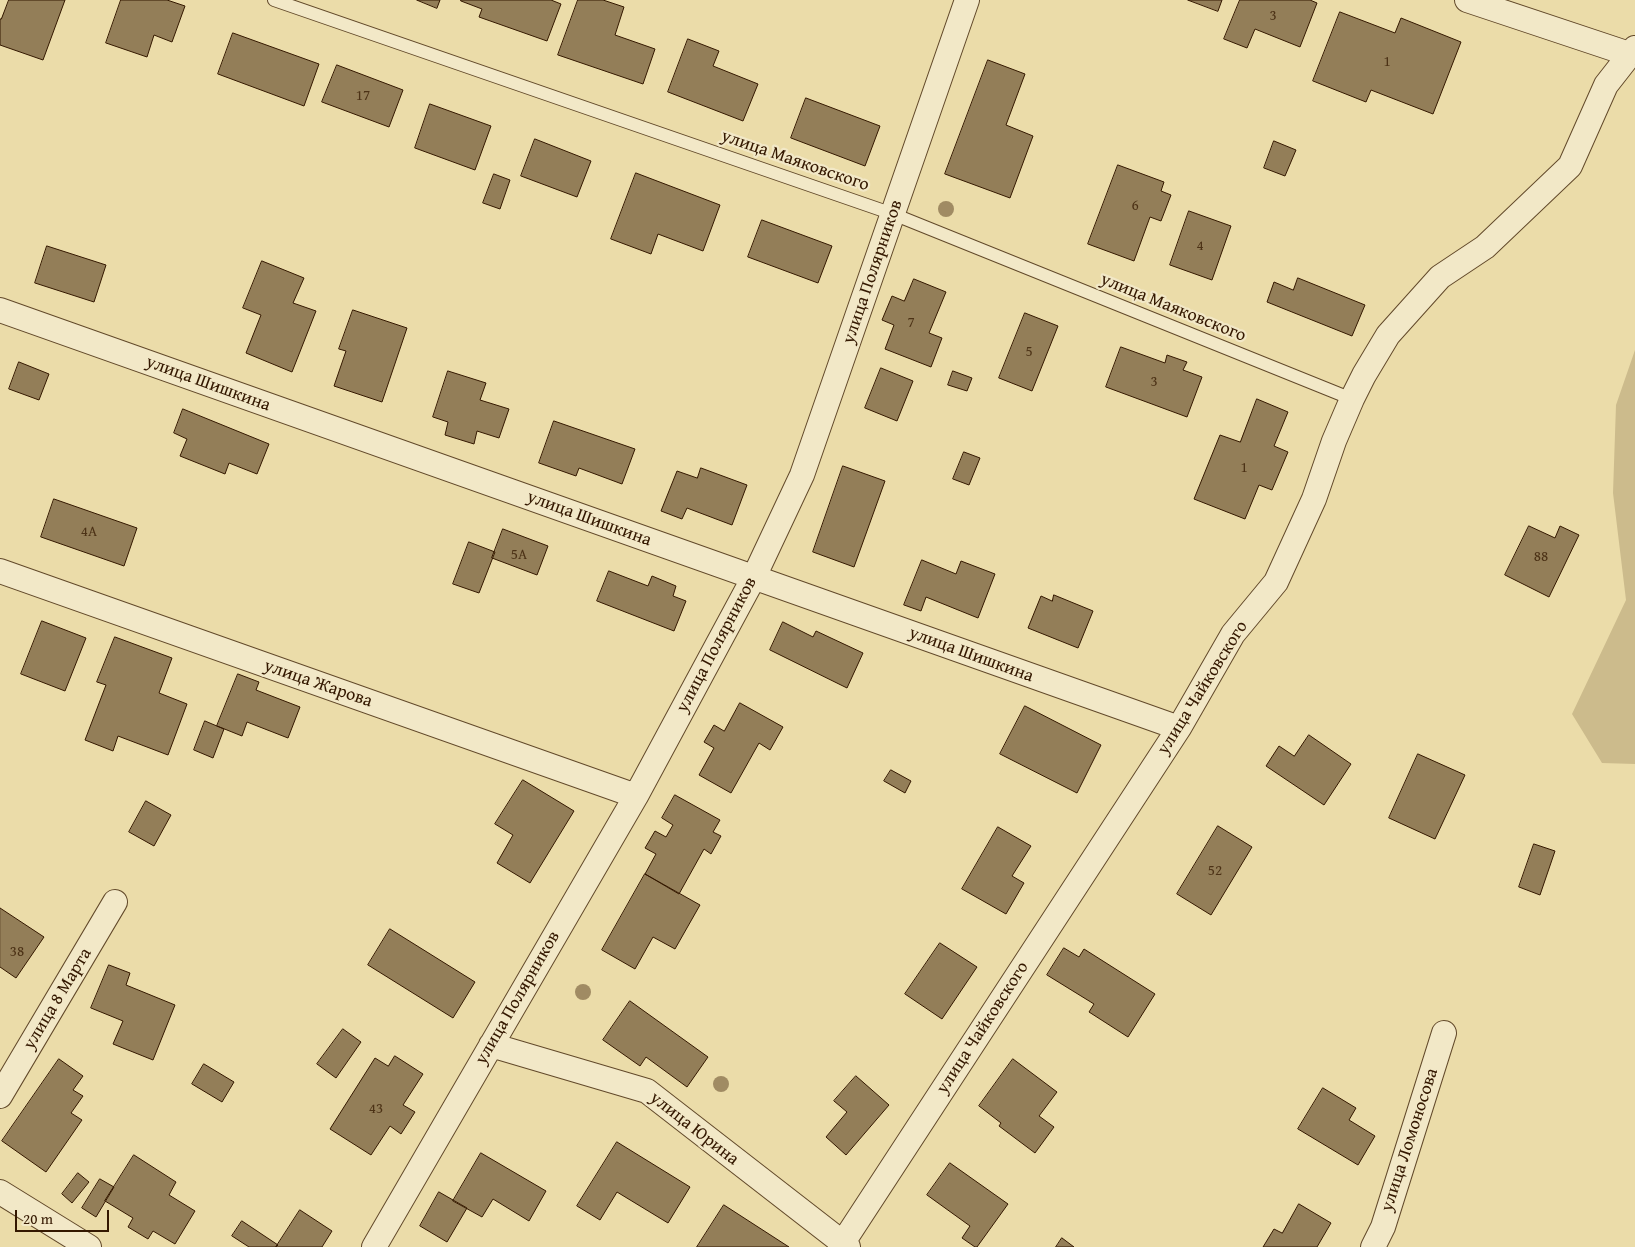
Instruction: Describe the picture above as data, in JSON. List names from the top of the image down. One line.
{"streets":{"street":["улица Полярников","улица Шишкина","улица Жарова","улица Чайковского","улица 8 Марта","улица Юрина","улица Ломоносова"],"lane":["улица Маяковского"]},"crossings":[["улица Маяковского","улица Полярников"],["улица Маяковского","улица Чайковского"],["улица Полярников","улица Шишкина"],["улица Полярников","улица Жарова"],["улица Полярников","улица Юрина"],["улица Шишкина","улица Чайковского"],["улица Чайковского","улица Юрина"]],"house_numbers":["3","1","17","6","4","7","5","3","1","4А","5А","88","52","38","43"],"scale_bar":"20 m"}
